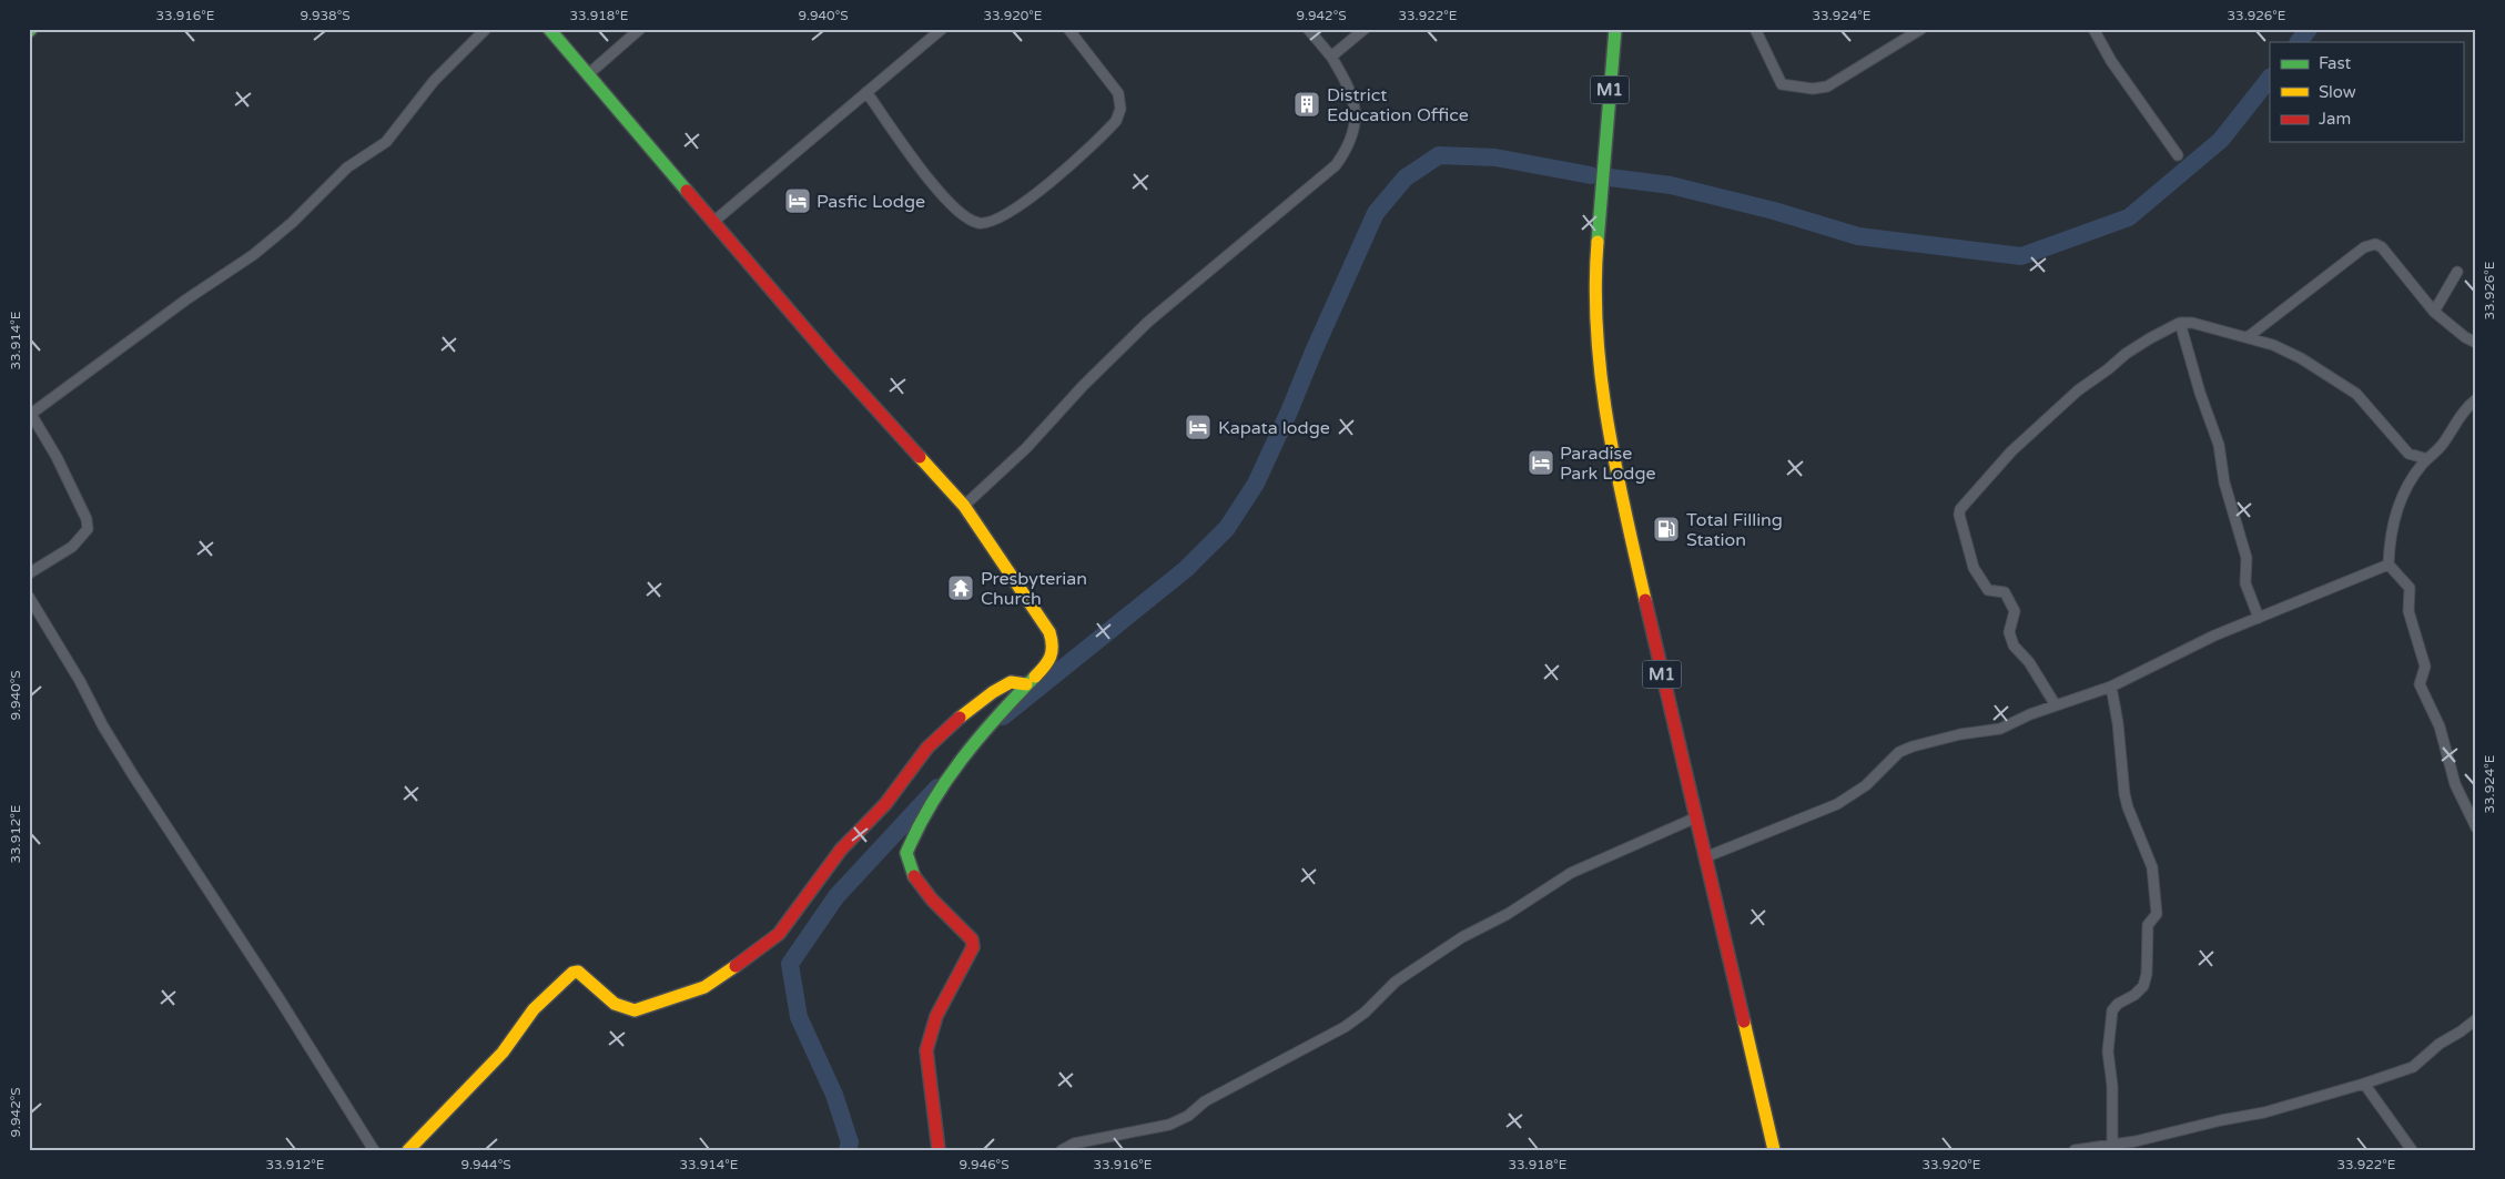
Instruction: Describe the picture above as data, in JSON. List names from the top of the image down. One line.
{"streets":{"main road":["M1"]},"places":{"building":["District Education Office"],"hotel":["Pasfic Lodge","Kapata lodge","Paradise Park Lodge"],"fuel station":["Total Filling Station"],"temple":["Presbyterian Church"]},"legend":["Fast","Slow","Jam"],"coordinates":["33.916°E","9.938°S","33.918°E","9.940°S","33.920°E","9.942°S","33.922°E","33.924°E","33.926°E","33.914°E","33.912°E","9.944°S","9.946°S"]}
